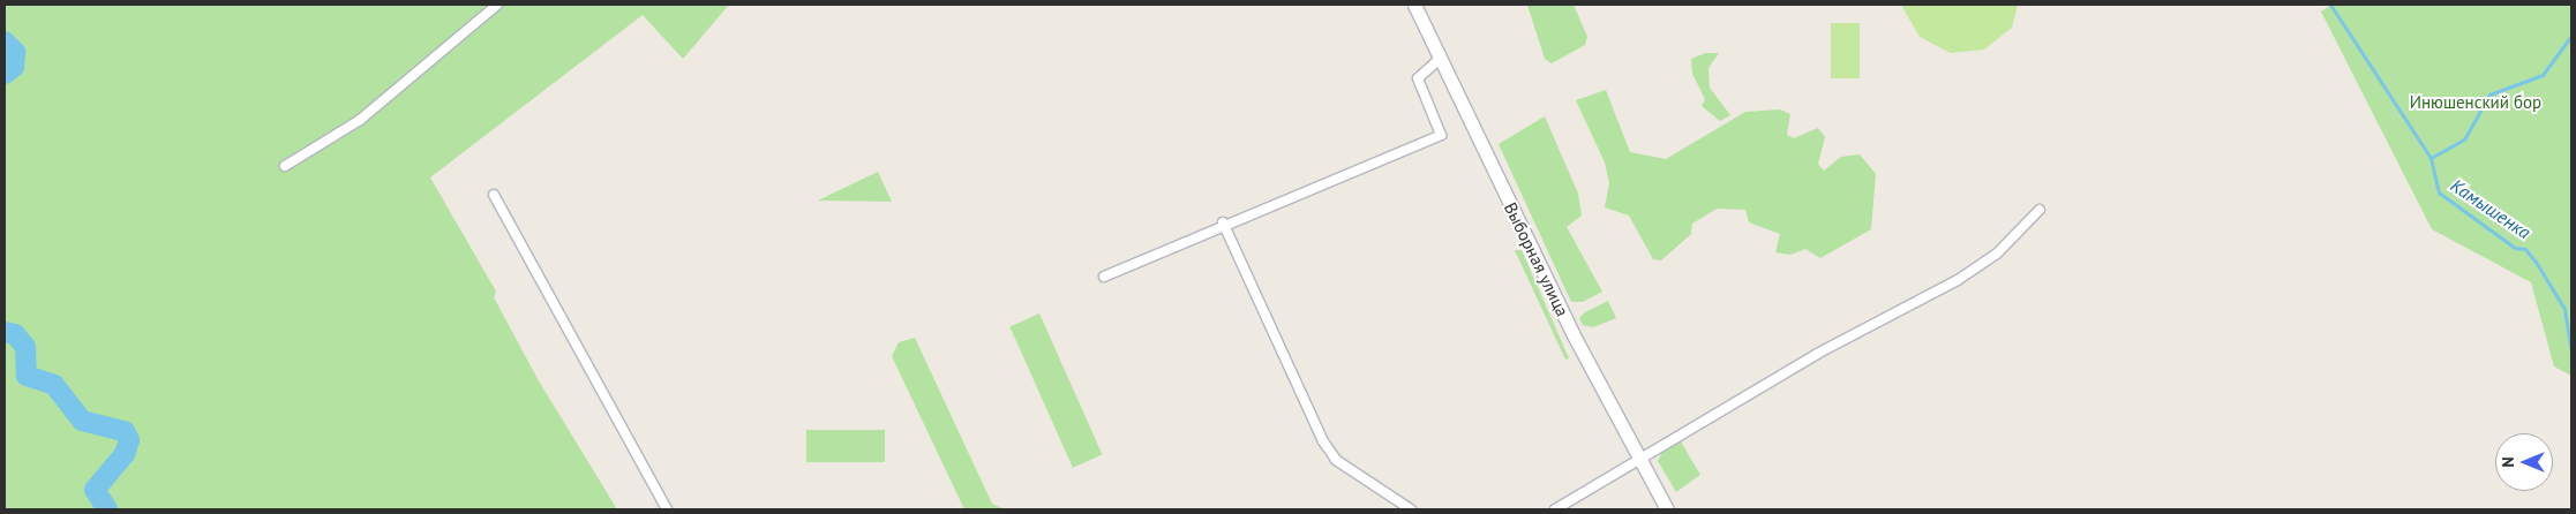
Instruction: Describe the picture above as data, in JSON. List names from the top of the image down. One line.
{"streets":{"main road":["Выборная улица"]},"water":["Камышенка"],"parks":["Инюшенский бор"],"north":"left"}
